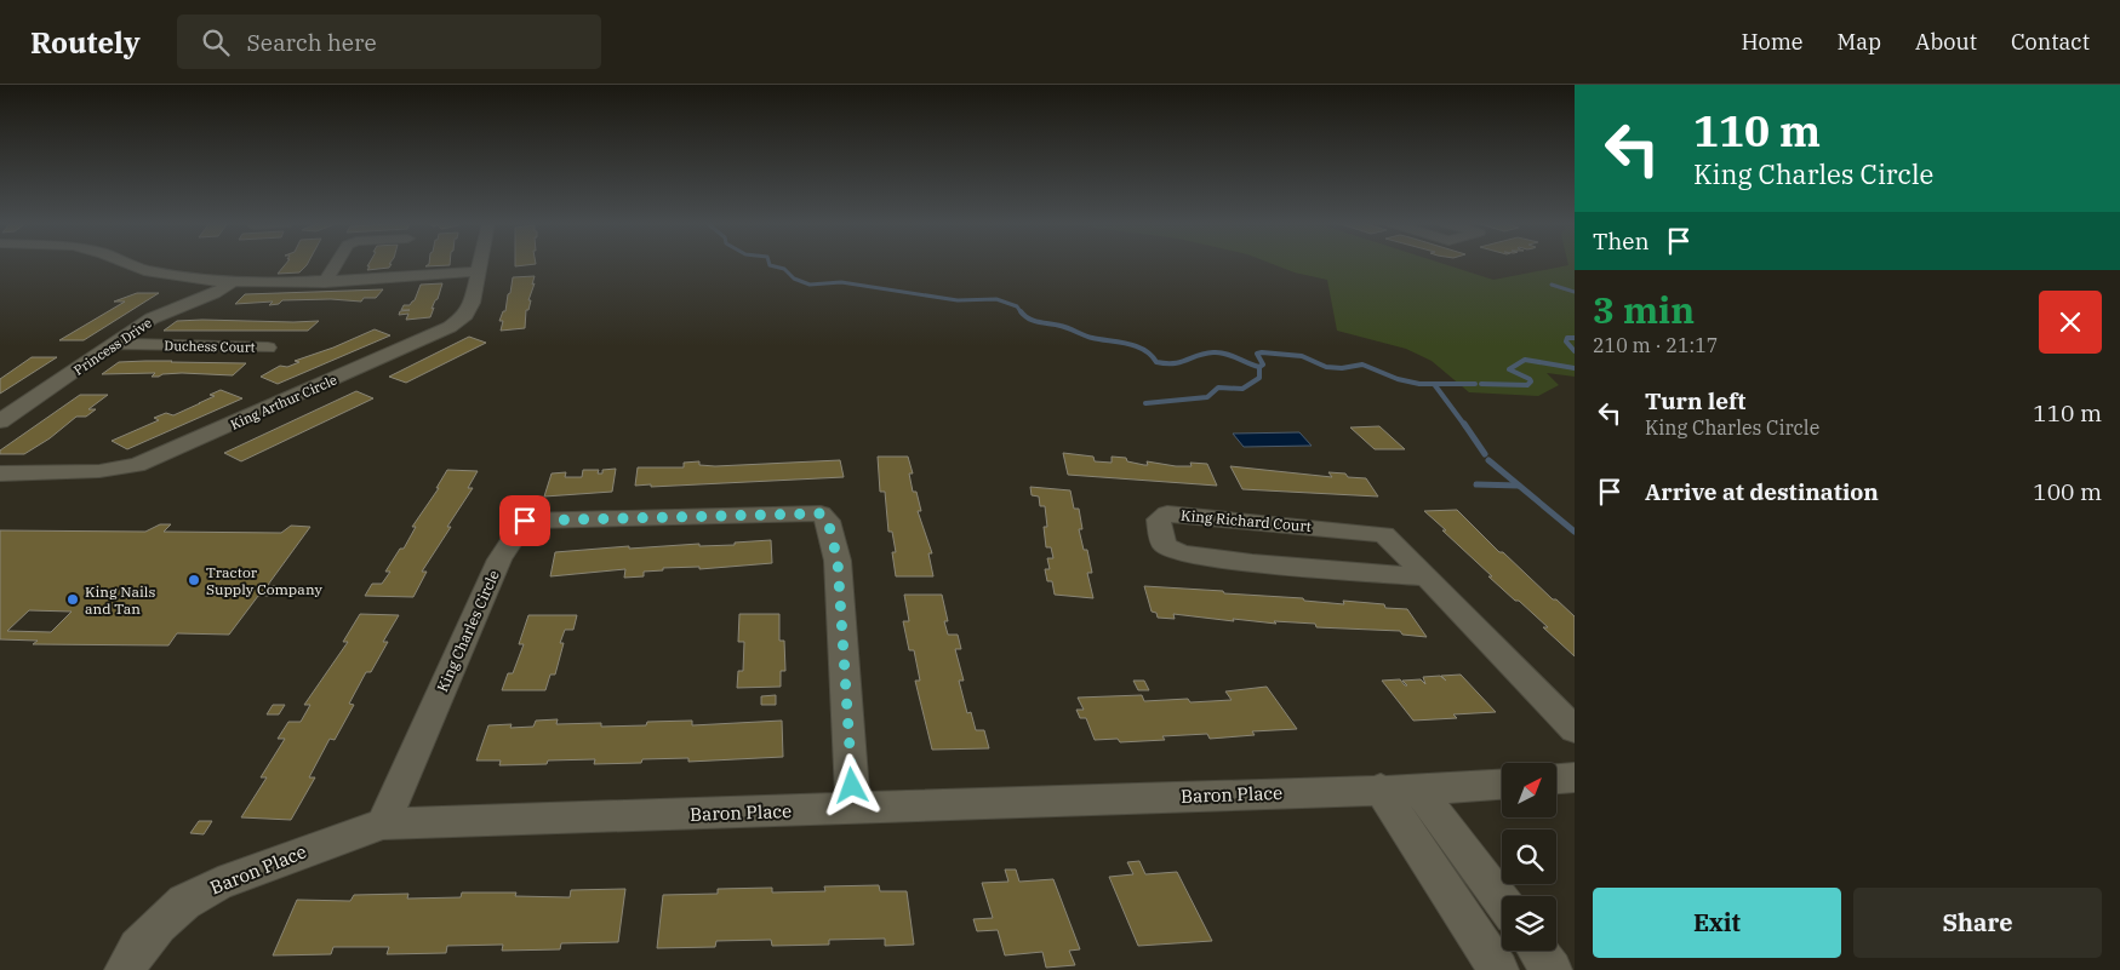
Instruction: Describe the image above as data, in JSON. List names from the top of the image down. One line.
{"streets":{"street":["Princess Drive","Duchess Court","King Arthur Circle","King Richard Court","King Charles Circle","Baron Place"]},"crossings":[["Princess Drive","Duchess Court"],["King Charles Circle","Baron Place"]],"places":["Tractor Supply Company","King Nails and Tan"],"north":"top right","page":{"header":"Routely","search":"Search here","nav":["Home","Map","About","Contact"],"turn":["110 m","King Charles Circle"],"then":"Then","heading":["3 min","210 m · 21:17"],"list":[{"name":"Turn left","note":"King Charles Circle","value":"110 m"},{"name":"Arrive at destination","value":"100 m"}],"buttons":["Exit","Share"]}}
